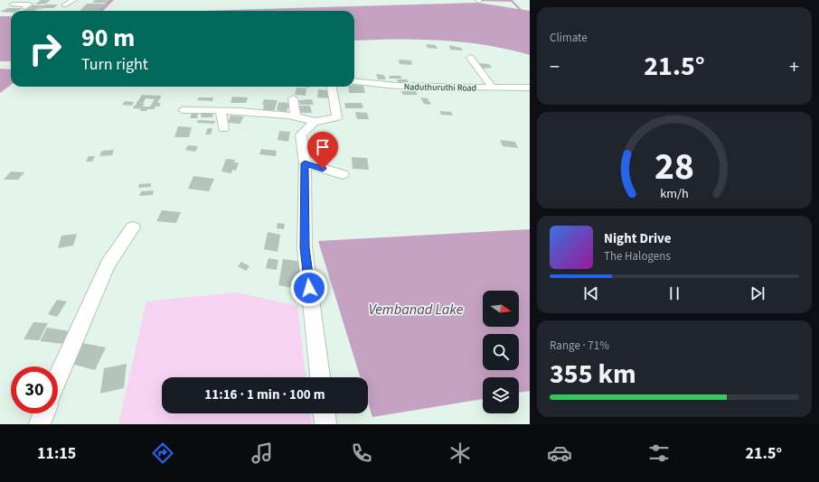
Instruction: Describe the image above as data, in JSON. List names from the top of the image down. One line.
{"streets":{"street":["Naduthuruthi Road"]},"water":["Vembanad Lake"],"north":"right","page":{"tile":["Climate",["Range · 71%","355 km"]],"turn":["90 m","Turn right"],"heat":["−","21.5°","+"],"song":["Night Drive","The Halogens"],"limit":"30","trip":"11:16 · 1 min · 100 m","tabs":["11:15","21.5°"],"gauge":["28","km/h"]}}
